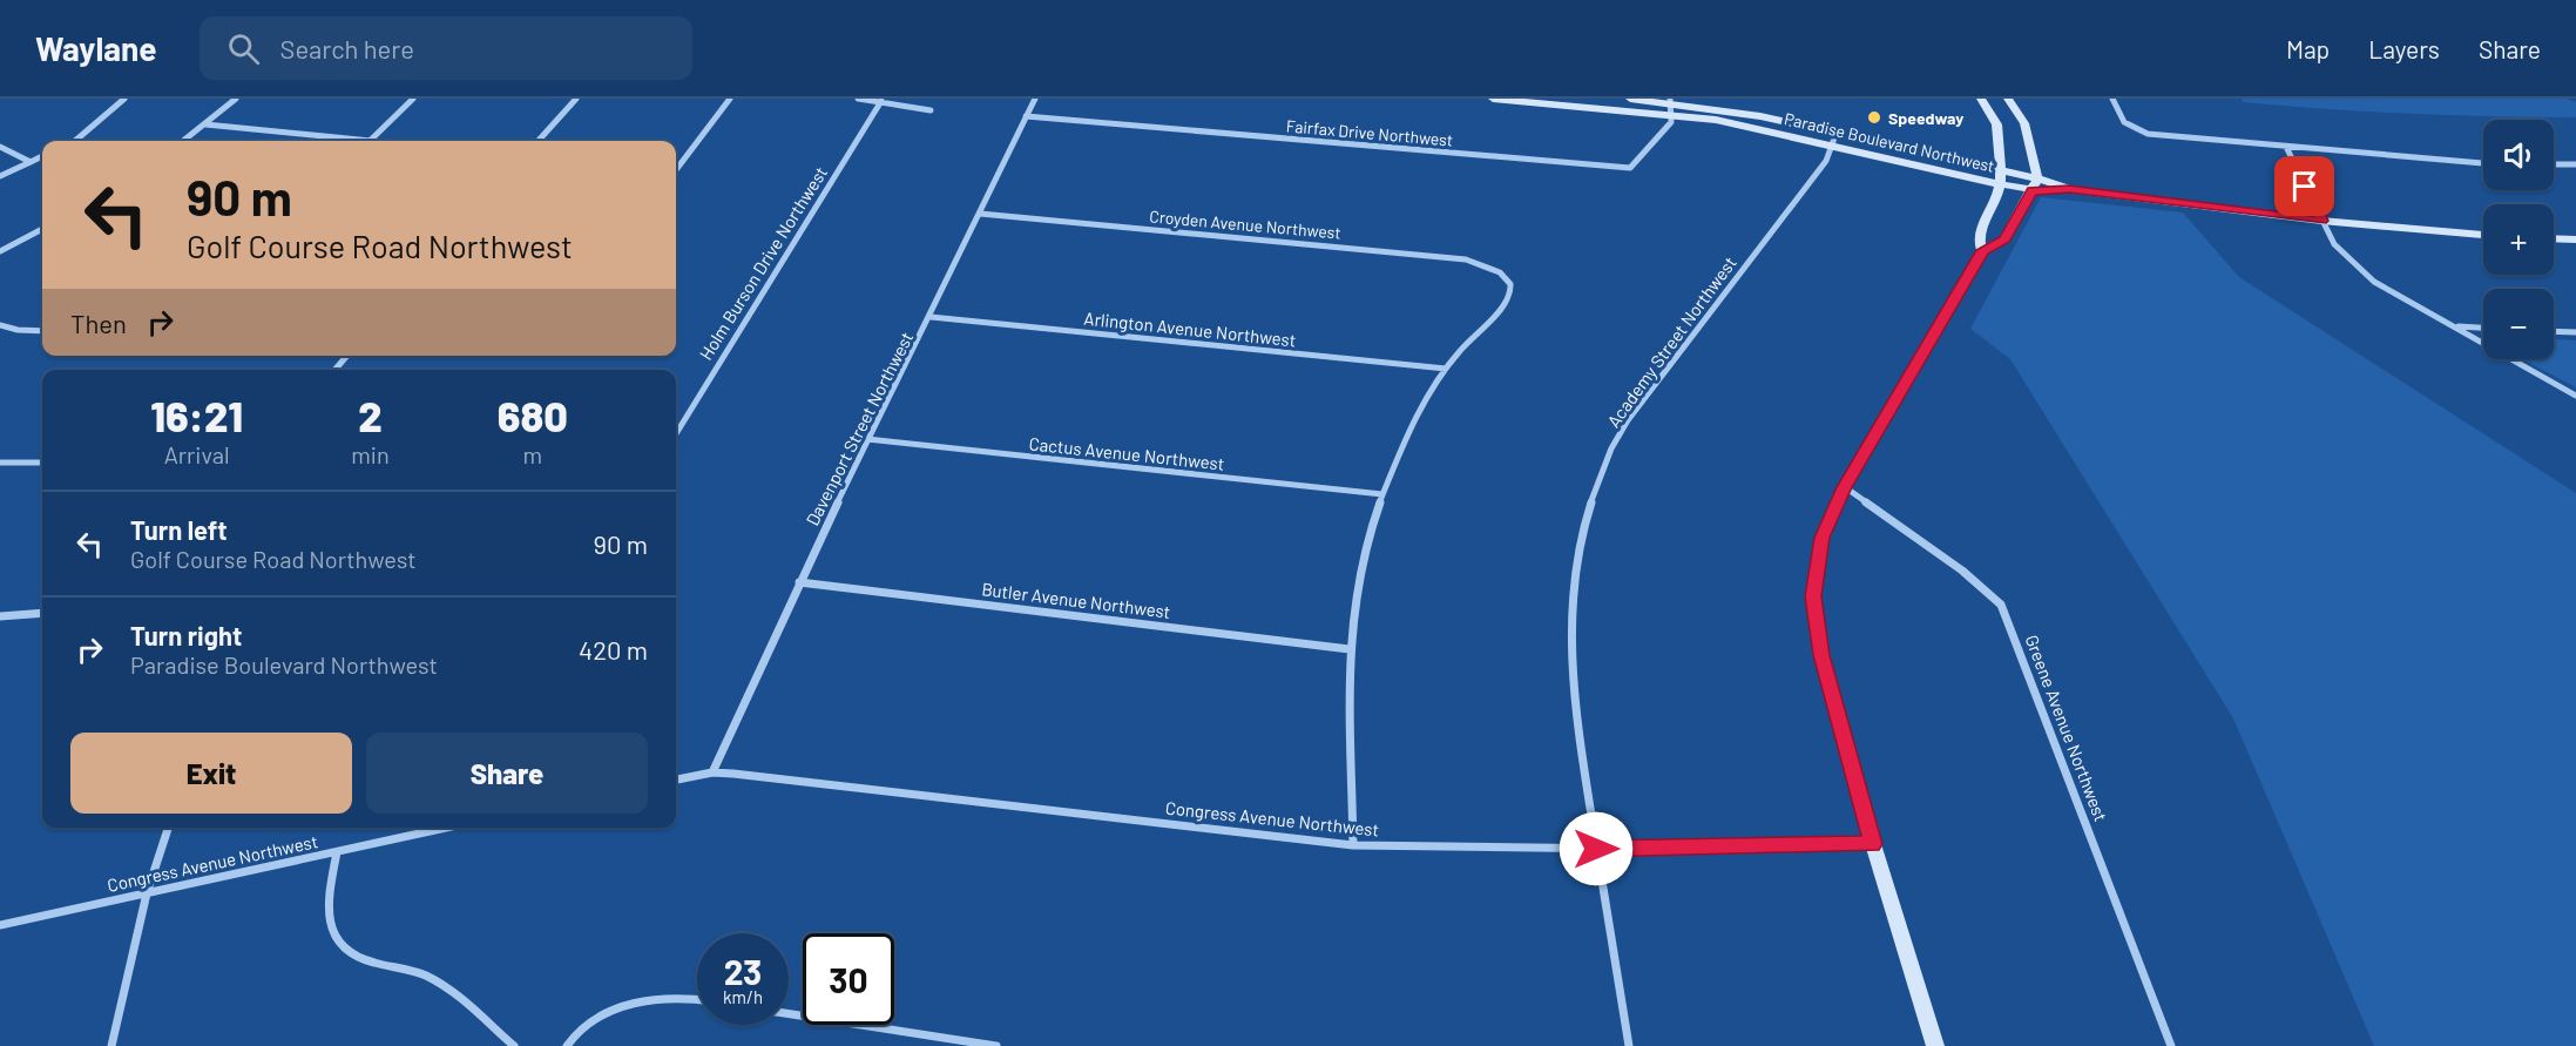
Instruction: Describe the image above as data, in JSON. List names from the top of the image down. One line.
{"streets":{"main road":["Paradise Boulevard Northwest"],"street":["Fairfax Drive Northwest","Croyden Avenue Northwest","Holm Burson Drive Northwest","Arlington Avenue Northwest","Academy Street Northwest","Davenport Street Northwest","Cactus Avenue Northwest","Butler Avenue Northwest","Greene Avenue Northwest","Congress Avenue Northwest"]},"crossings":[["Fairfax Drive Northwest","Paradise Boulevard Northwest"],["Fairfax Drive Northwest","Davenport Street Northwest"],["Paradise Boulevard Northwest","Academy Street Northwest"],["Croyden Avenue Northwest","Arlington Avenue Northwest"],["Croyden Avenue Northwest","Davenport Street Northwest"],["Arlington Avenue Northwest","Davenport Street Northwest"],["Academy Street Northwest","Congress Avenue Northwest"],["Davenport Street Northwest","Cactus Avenue Northwest"],["Davenport Street Northwest","Butler Avenue Northwest"],["Davenport Street Northwest","Congress Avenue Northwest"]],"places":["Speedway"],"page":{"header":"Waylane","search":"Search here","nav":["Map","Layers","Share"],"map_buttons":["+","−"],"turn":["90 m","Golf Course Road Northwest"],"then":"Then","eta":["16:21","Arrival","2","min","680","m"],"list":[{"name":"Turn left","note":"Golf Course Road Northwest","value":"90 m"},{"name":"Turn right","note":"Paradise Boulevard Northwest","value":"420 m"}],"buttons":["Exit","Share"],"speed":"23 km/h","limit":"30"}}
